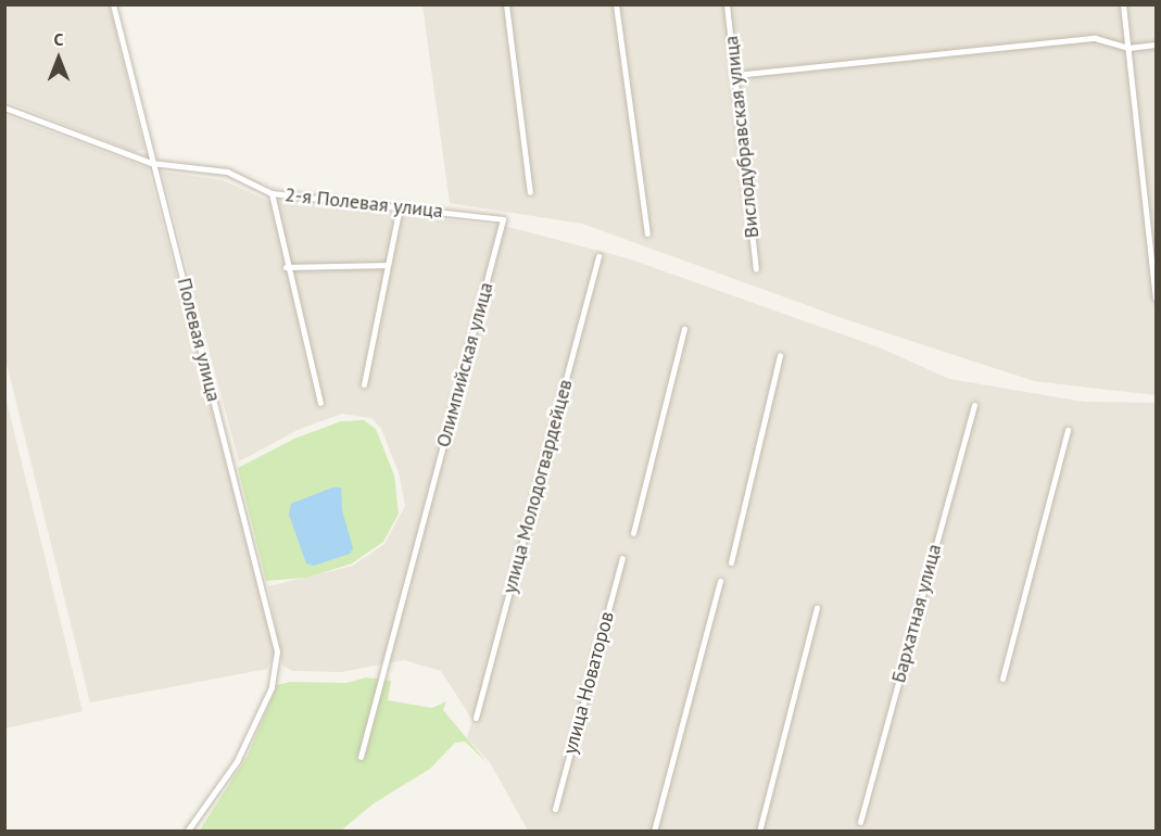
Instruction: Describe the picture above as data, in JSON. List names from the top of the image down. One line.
{"streets":{"street":["Вислодубравская улица","2-я Полевая улица","Полевая улица","Олимпийская улица","улица Молодогвардейцев","Бархатная улица","улица Новаторов"]},"crossings":[["2-я Полевая улица","Полевая улица"],["2-я Полевая улица","Олимпийская улица"]],"north":"top"}
